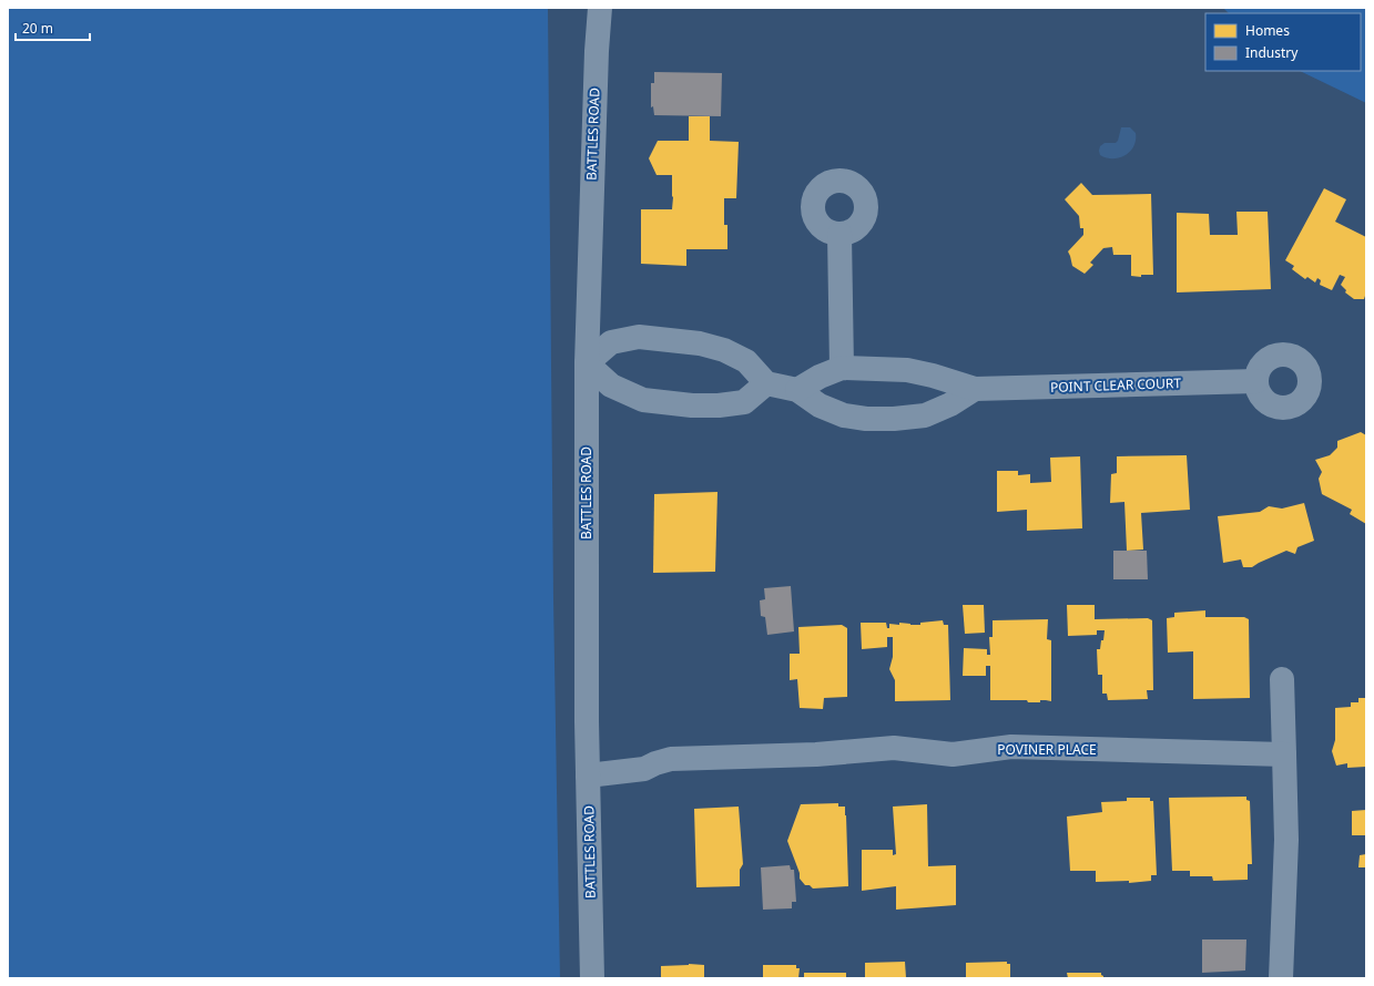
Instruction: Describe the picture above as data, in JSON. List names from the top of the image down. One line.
{"streets":{"street":["BATTLES ROAD","POINT CLEAR COURT","POVINER PLACE"]},"crossings":[["BATTLES ROAD","POVINER PLACE"]],"legend":["Homes","Industry"],"scale_bar":"20 m"}
